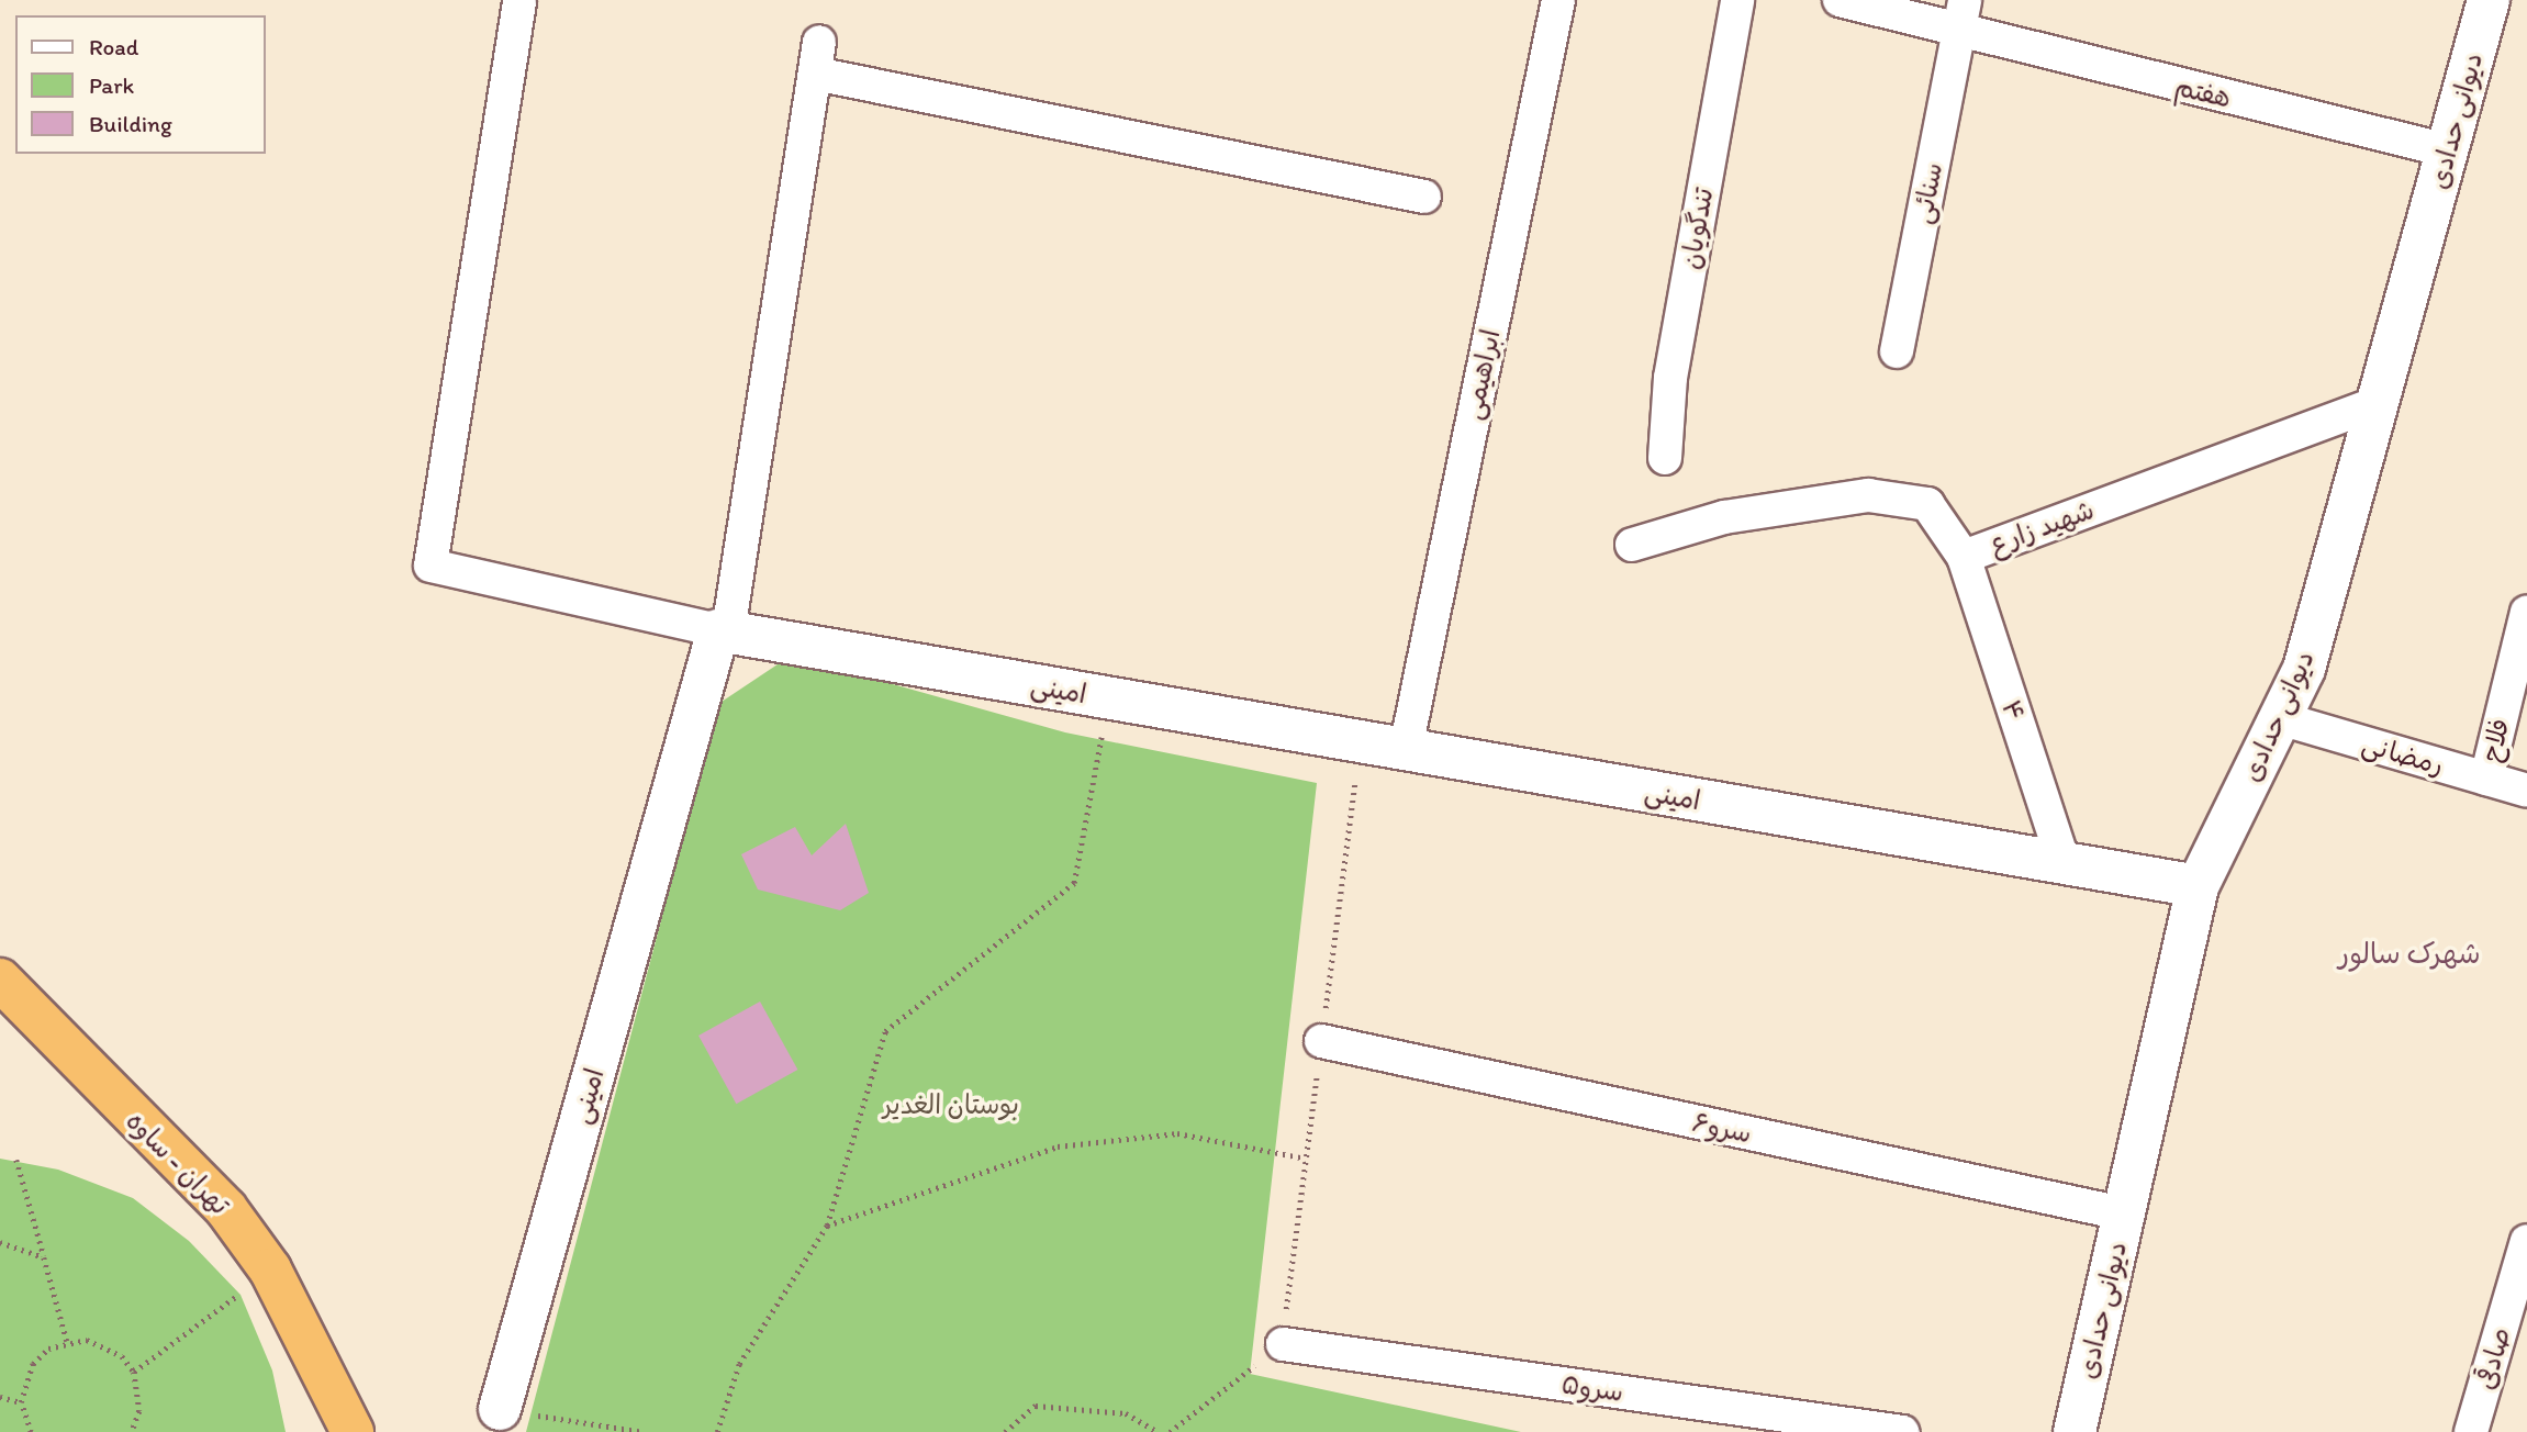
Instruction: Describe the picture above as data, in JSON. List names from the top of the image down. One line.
{"streets":{"highway":["تهران - ساوه"],"street":["هفتم","دیوانی حدادی","سنائی","تندگویان","ابراهیمی","شهید زارع","امینی","۴","فلاح","رمضانی","سرو۶","صادقی","سرو۵"]},"crossings":[["هفتم","دیوانی حدادی"],["هفتم","سنائی"],["دیوانی حدادی","شهید زارع"],["دیوانی حدادی","امینی"],["دیوانی حدادی","رمضانی"],["دیوانی حدادی","سرو۶"],["ابراهیمی","امینی"],["شهید زارع","۴"],["امینی","۴"],["فلاح","رمضانی"]],"districts":["شهرک سالور"],"parks":["بوستان الغدیر"],"legend":["Road","Park","Building"]}
